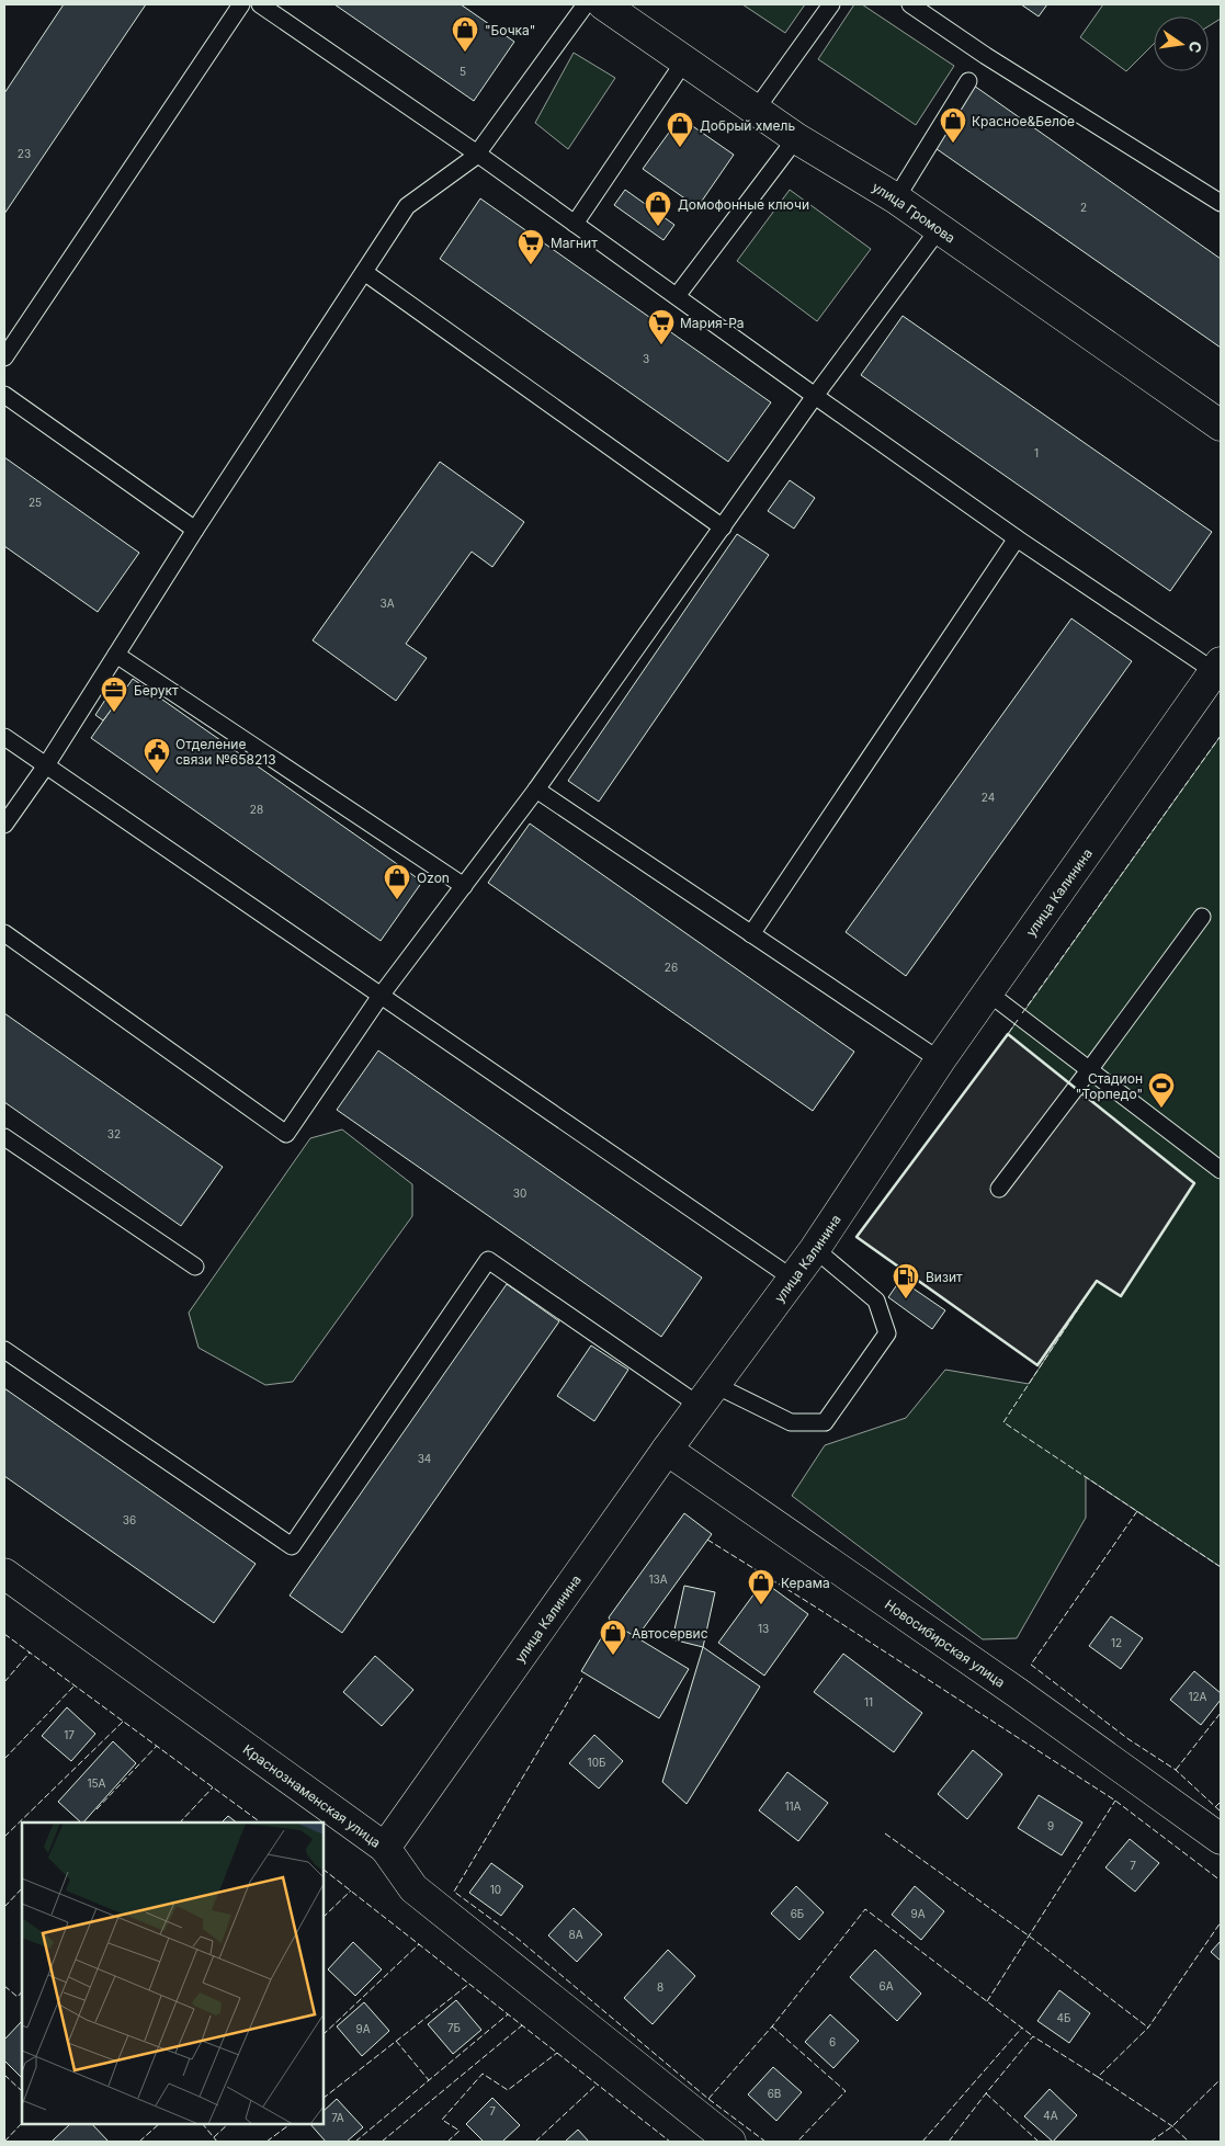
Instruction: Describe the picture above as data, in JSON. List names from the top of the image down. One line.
{"streets":{"street":["улица Громова","улица Калинина","Новосибирская улица","Краснознаменская улица"]},"crossings":[["улица Калинина","Новосибирская улица"],["улица Калинина","Краснознаменская улица"]],"places":{"shop":["\"Бочка\"","Красное&Белое","Добрый хмель","Домофонные ключи","Ozon","Керама","Автосервис"],"supermarket":["Магнит","Мария-Ра"],"office":["Берукт"],"public building":["Отделение связи №658213"],"sports":["Стадион \"Торпедо\""],"fuel station":["Визит"]},"house_numbers":["5","23","2","3","1","25","3А","24","28","26","32","30","34","36","13А","13","12","12А","11","17","10Б","15А","11А","9","7","10","6Б","9А","8А","6А","8","4Б","7Б","9А","6","6В","7","4А","7А"],"north":"right"}
